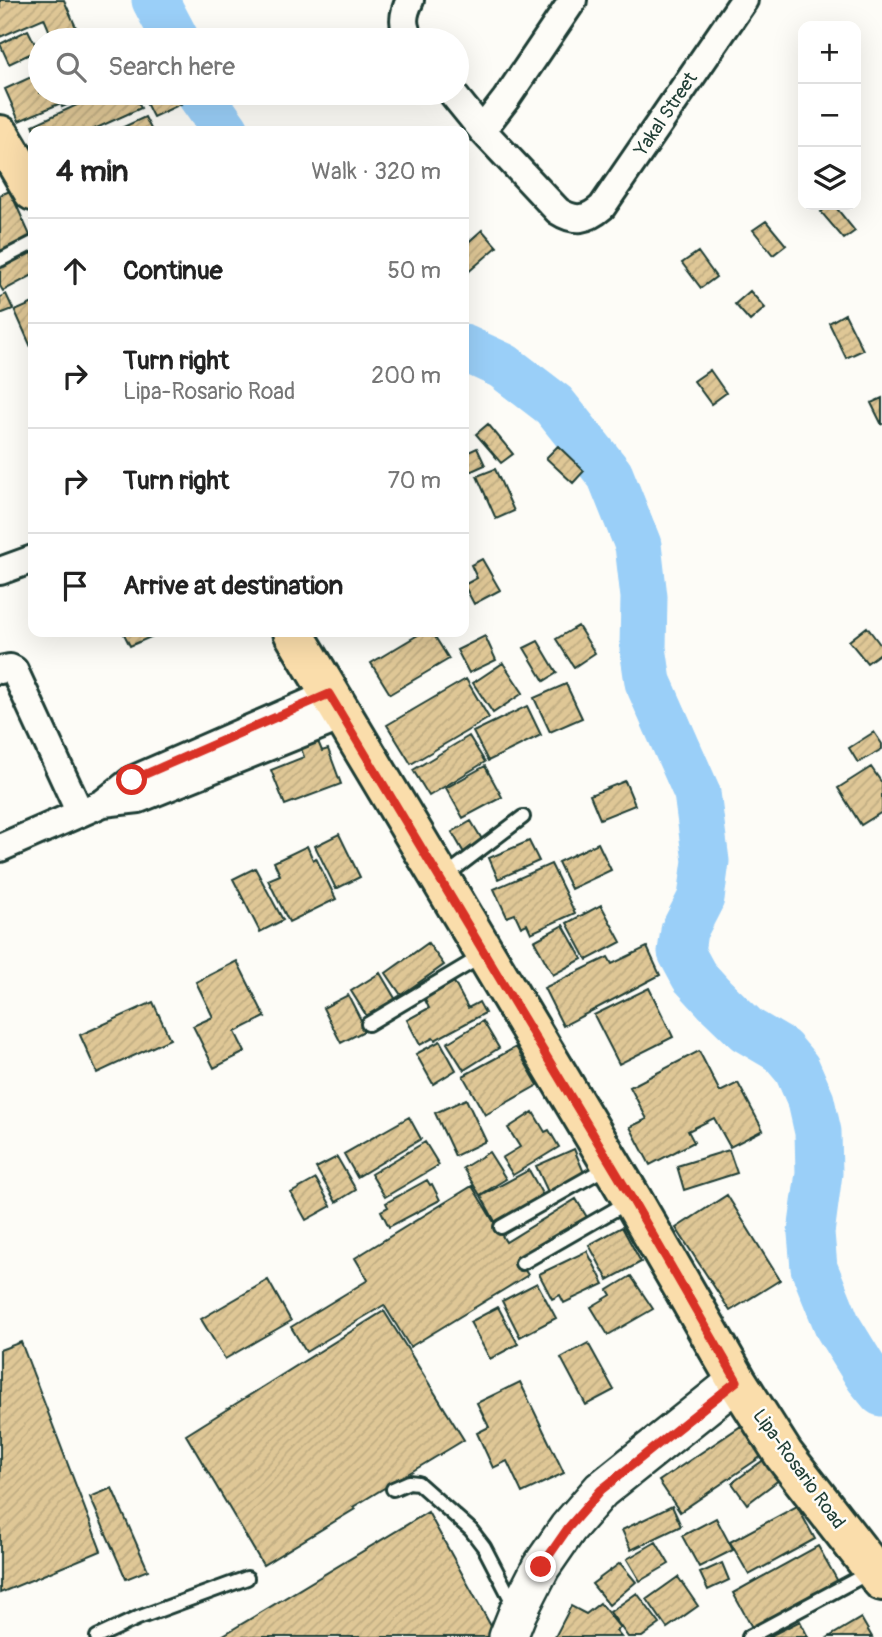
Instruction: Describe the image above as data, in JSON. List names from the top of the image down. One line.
{"streets":{"main road":["Lipa-Rosario Road"],"street":["Yakal Street"]},"page":{"map_buttons":["+","−"],"search":"Search here","heading":["4 min","Walk · 320 m"],"list":[["Continue","50 m"],["Turn right","Lipa-Rosario Road","200 m"],["Turn right","70 m"],"Arrive at destination"]}}
